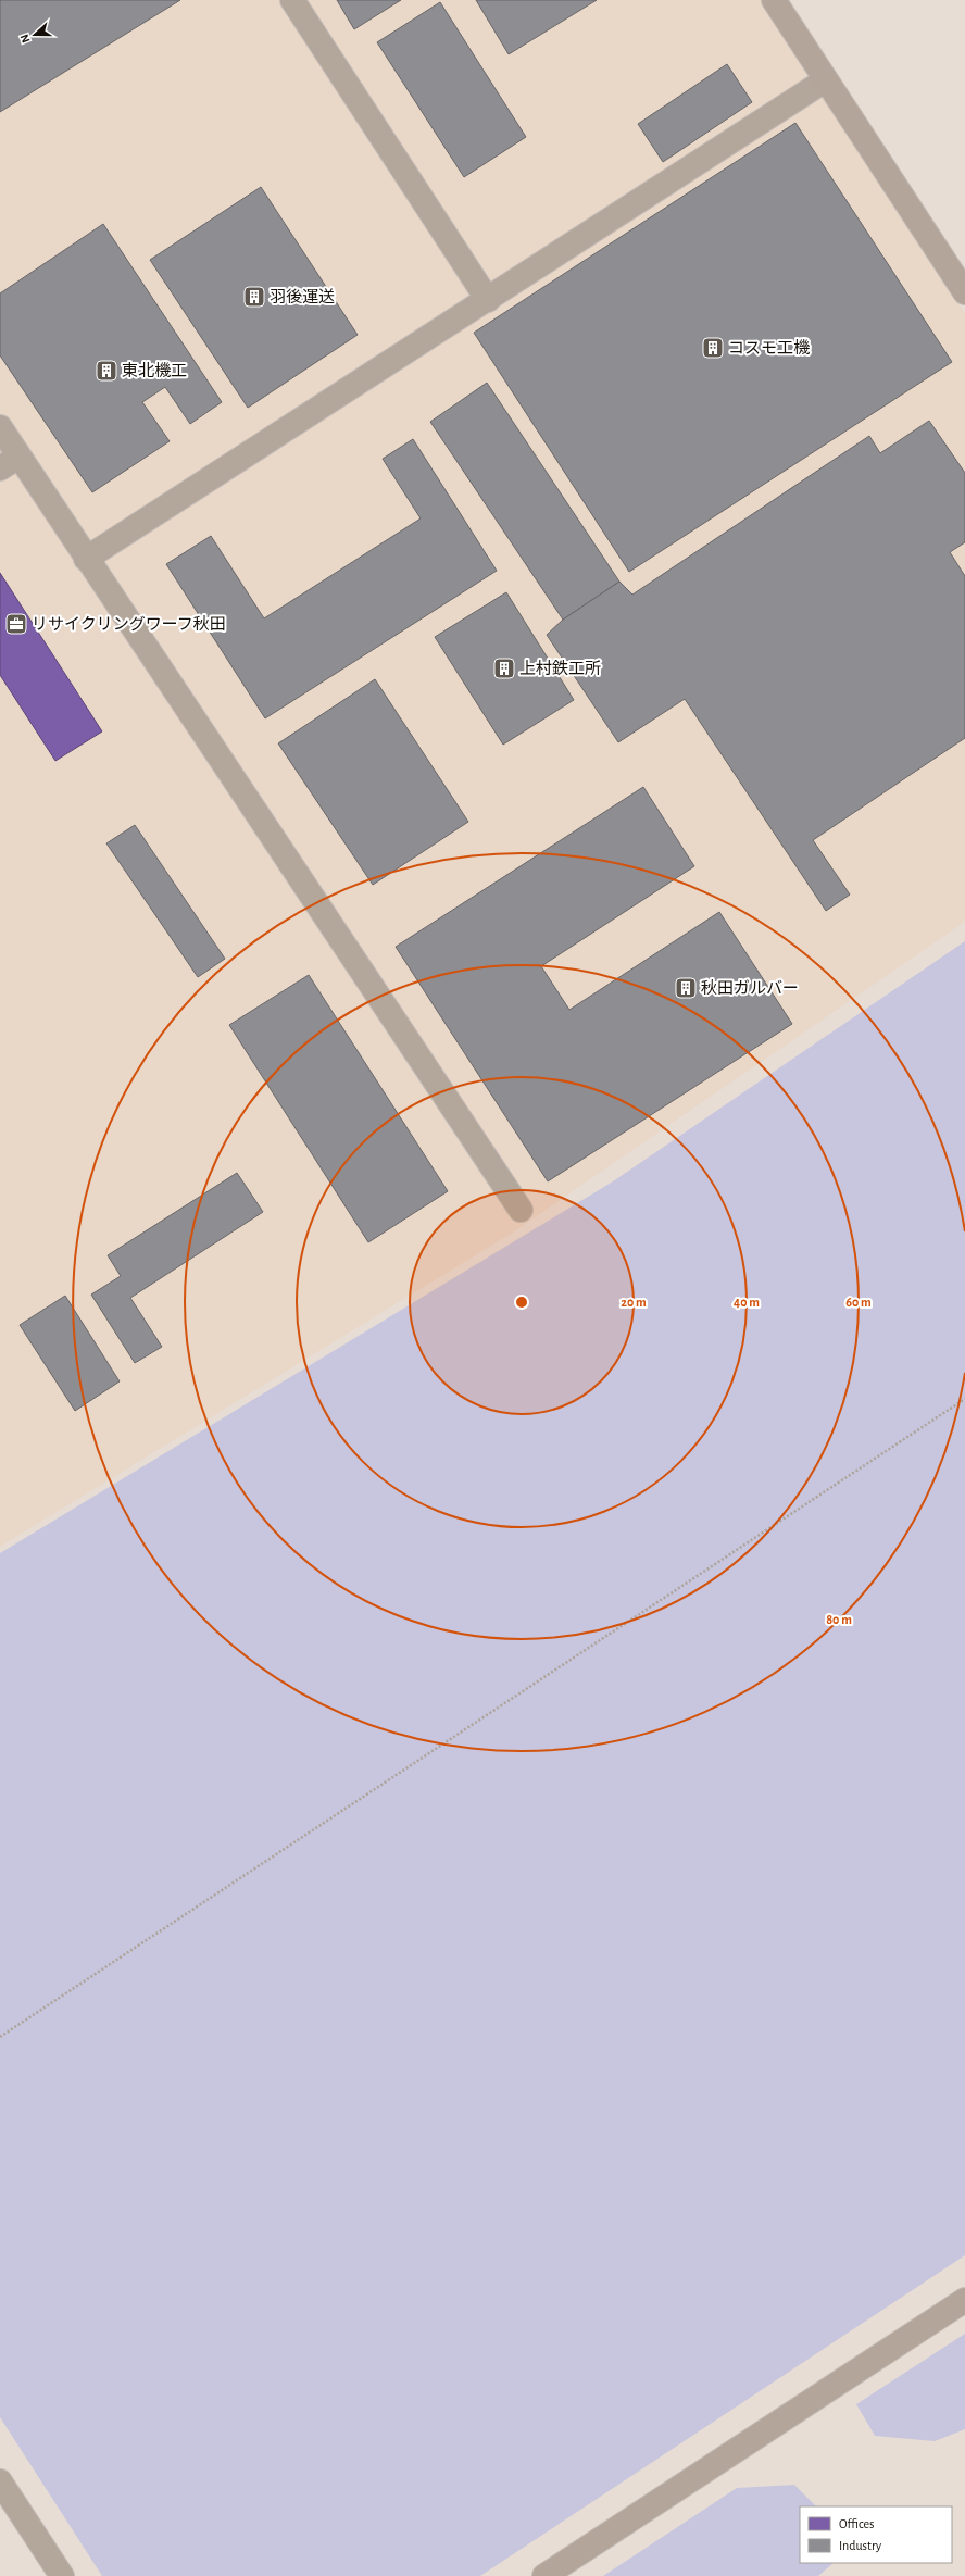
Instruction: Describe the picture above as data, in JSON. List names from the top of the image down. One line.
{"places":{"building":["羽後運送","コスモ工機","東北機工","上村鉄工所","秋田ガルバー"],"office":["リサイクリングワーフ秋田"]},"legend":["Offices","Industry"],"north":"left","rings":["20 m","40 m","60 m","80 m"]}
